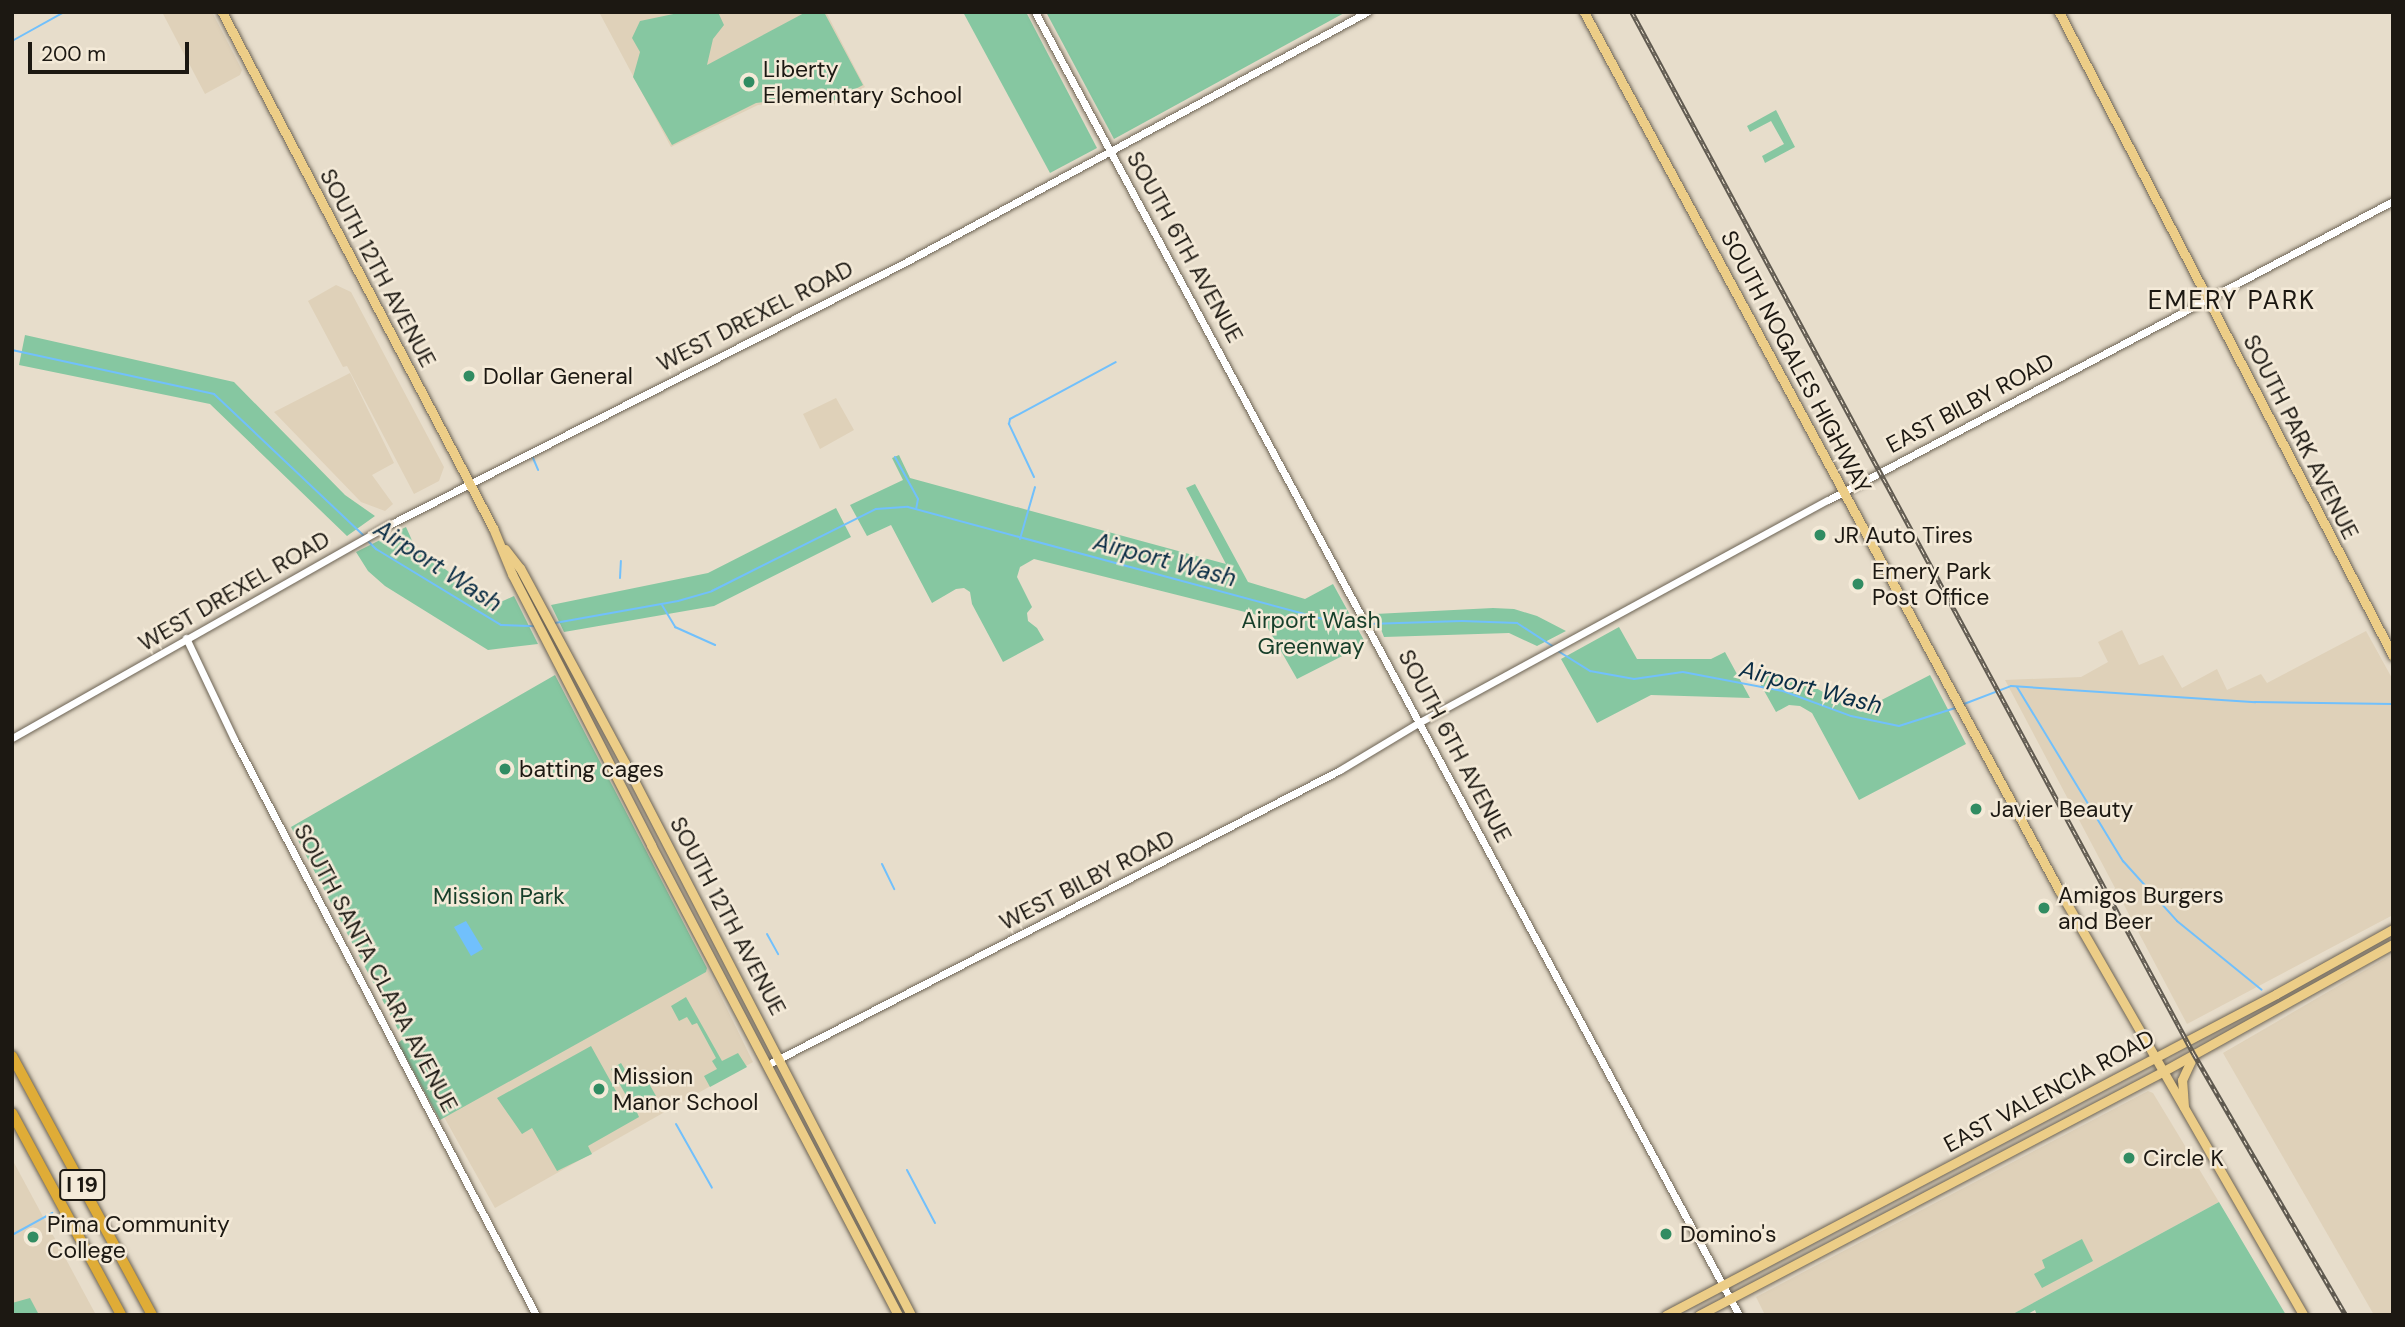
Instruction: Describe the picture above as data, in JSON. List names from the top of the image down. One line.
{"streets":{"highway":["I 19"],"main road":["SOUTH 12TH AVENUE","SOUTH NOGALES HIGHWAY","SOUTH PARK AVENUE","EAST VALENCIA ROAD"],"street":["SOUTH 6TH AVENUE","WEST DREXEL ROAD","EAST BILBY ROAD","WEST BILBY ROAD","SOUTH SANTA CLARA AVENUE"]},"crossings":[["SOUTH 6TH AVENUE","WEST DREXEL ROAD"],["SOUTH 6TH AVENUE","EAST BILBY ROAD"],["SOUTH 6TH AVENUE","WEST BILBY ROAD"],["SOUTH 6TH AVENUE","EAST VALENCIA ROAD"],["SOUTH 12TH AVENUE","WEST DREXEL ROAD"],["SOUTH 12TH AVENUE","WEST BILBY ROAD"],["WEST DREXEL ROAD","SOUTH SANTA CLARA AVENUE"],["SOUTH NOGALES HIGHWAY","EAST BILBY ROAD"],["SOUTH NOGALES HIGHWAY","EAST VALENCIA ROAD"],["EAST BILBY ROAD","SOUTH PARK AVENUE"],["EAST BILBY ROAD","WEST BILBY ROAD"]],"districts":["EMERY PARK"],"water":["Airport Wash"],"parks":["Airport Wash Greenway","Mission Park"],"places":["Liberty Elementary School","Dollar General","JR Auto Tires","Emery Park Post Office","batting cages","Javier Beauty","Amigos Burgers and Beer","Mission Manor School","Circle K","Domino's","Pima Community College"],"scale_bar":"200 m"}
